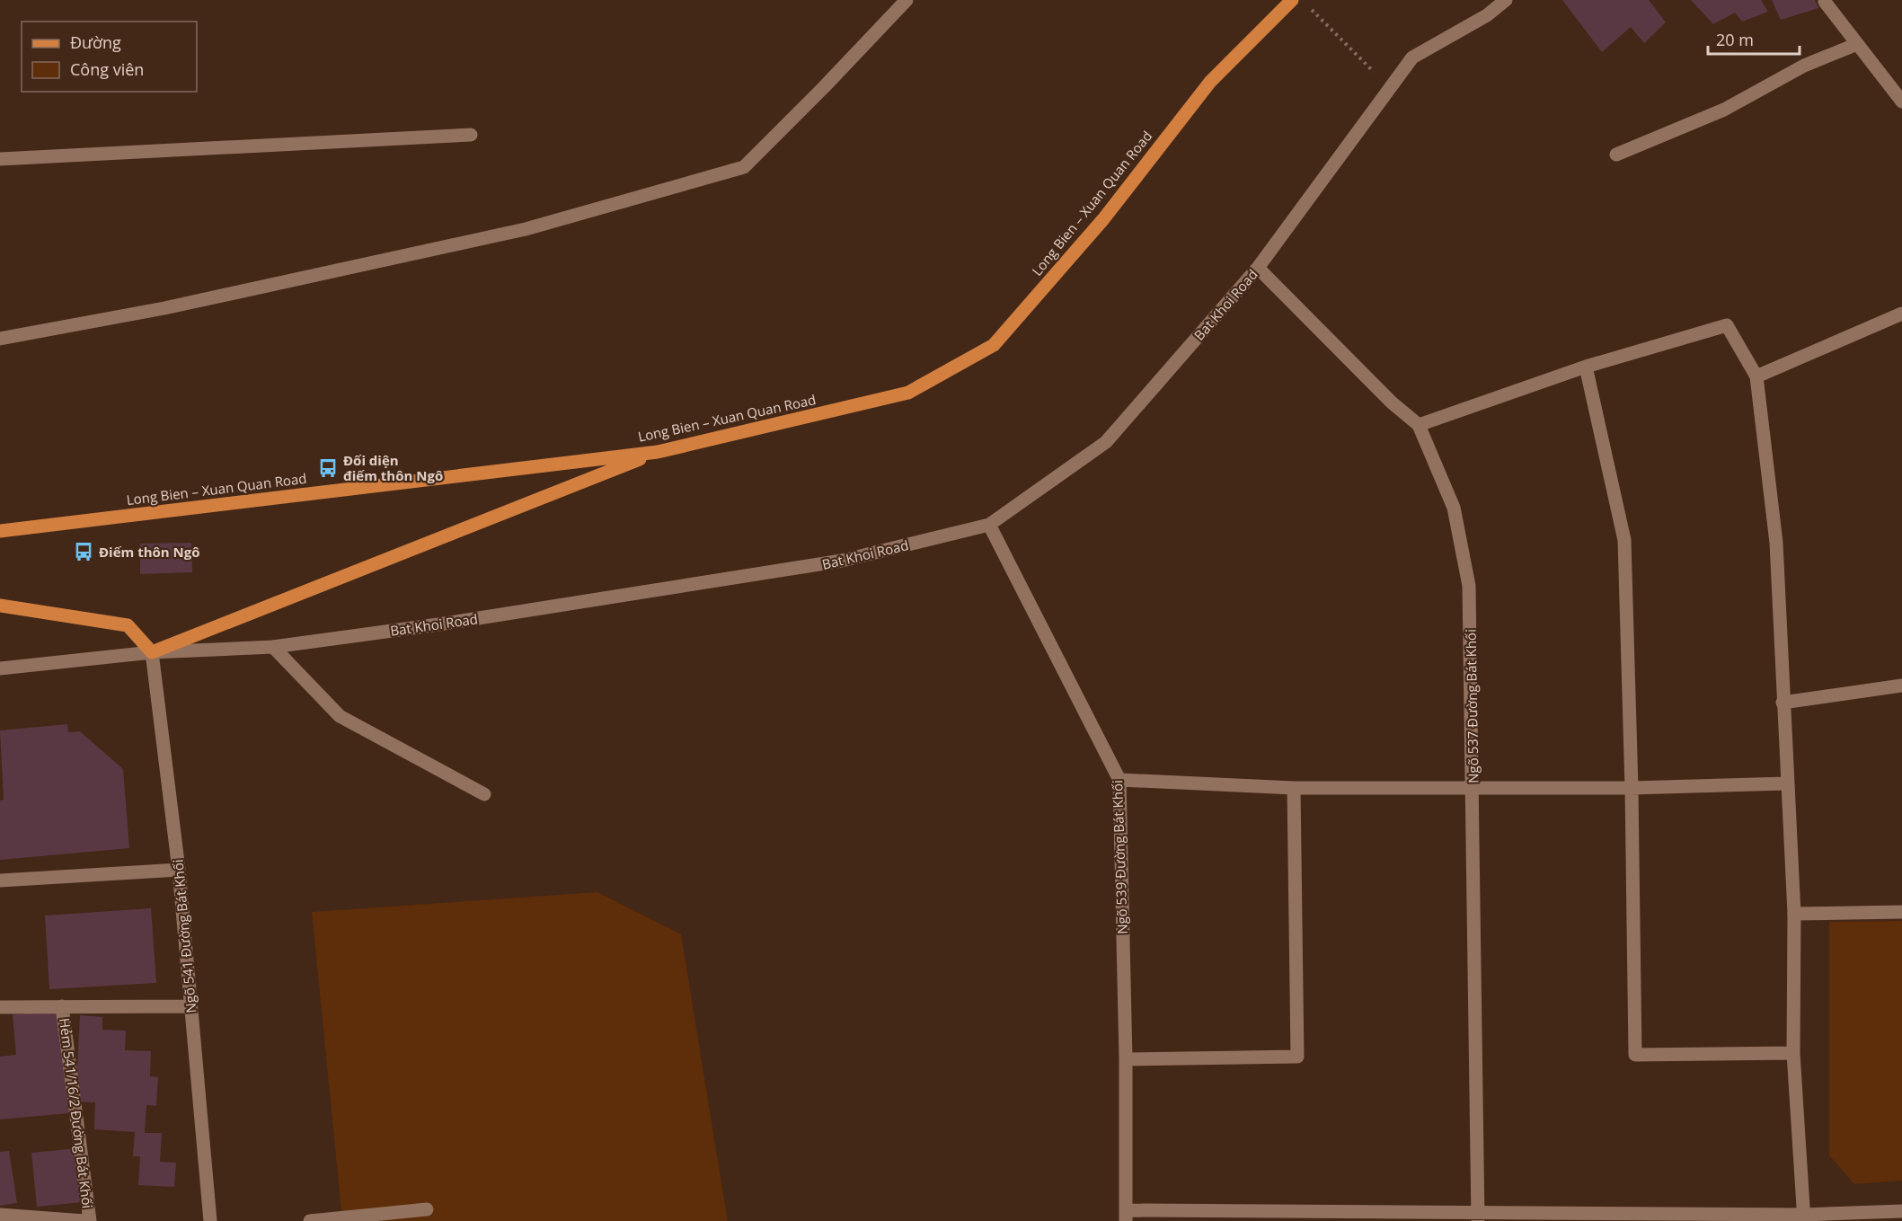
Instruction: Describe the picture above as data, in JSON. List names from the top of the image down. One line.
{"streets":{"main road":["Long Bien – Xuan Quan Road"],"street":["Bat Khoi Road","Ngõ 537 Đường Bát Khối","Ngõ 539 Đường Bát Khối","Ngõ 541 Đường Bát Khối","Hẻm 541/16/2 Đường Bát Khối"]},"crossings":[["Bat Khoi Road","Ngõ 537 Đường Bát Khối"],["Bat Khoi Road","Ngõ 539 Đường Bát Khối"],["Bat Khoi Road","Ngõ 541 Đường Bát Khối"]],"places":{"bus stop":["Đối diện điếm thôn Ngô","Điếm thôn Ngô"]},"legend":["Đường","Công viên"],"scale_bar":"20 m"}
